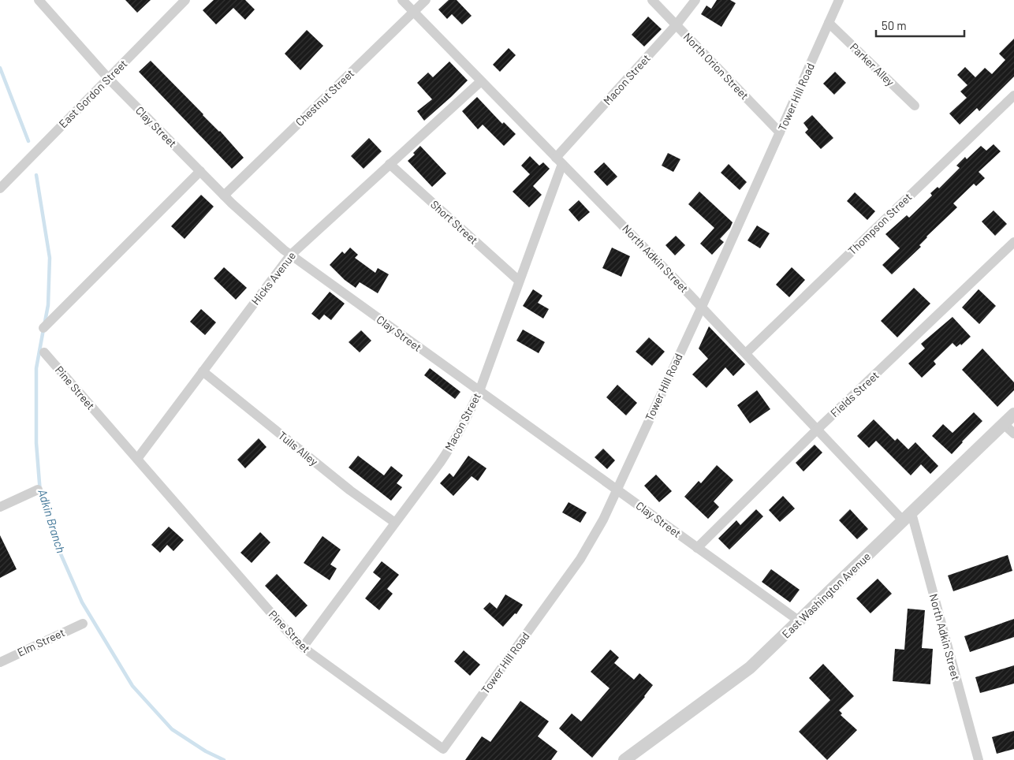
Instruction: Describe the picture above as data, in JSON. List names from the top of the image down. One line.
{"streets":{"street":["Parker Alley","North Orion Street","Macon Street","East Gordon Street","Tower Hill Road","Chestnut Street","Clay Street","Short Street","Thompson Street","North Adkin Street","Hicks Avenue","Pine Street","Fields Street","Tulls Alley","East Washington Avenue","Elm Street"]},"crossings":[["Parker Alley","Tower Hill Road"],["North Orion Street","Macon Street"],["North Orion Street","Tower Hill Road"],["Macon Street","Clay Street"],["Macon Street","Short Street"],["Macon Street","North Adkin Street"],["Macon Street","Pine Street"],["Macon Street","Tulls Alley"],["East Gordon Street","Clay Street"],["Tower Hill Road","Clay Street"],["Tower Hill Road","North Adkin Street"],["Tower Hill Road","Pine Street"],["Chestnut Street","Clay Street"],["Chestnut Street","North Adkin Street"],["Clay Street","Hicks Avenue"],["Clay Street","Fields Street"],["Clay Street","East Washington Avenue"],["Short Street","Hicks Avenue"],["Thompson Street","North Adkin Street"],["North Adkin Street","Hicks Avenue"],["North Adkin Street","Fields Street"],["North Adkin Street","East Washington Avenue"],["Hicks Avenue","Pine Street"],["Hicks Avenue","Tulls Alley"]],"water":["Adkin Branch"],"scale_bar":"50 m"}
